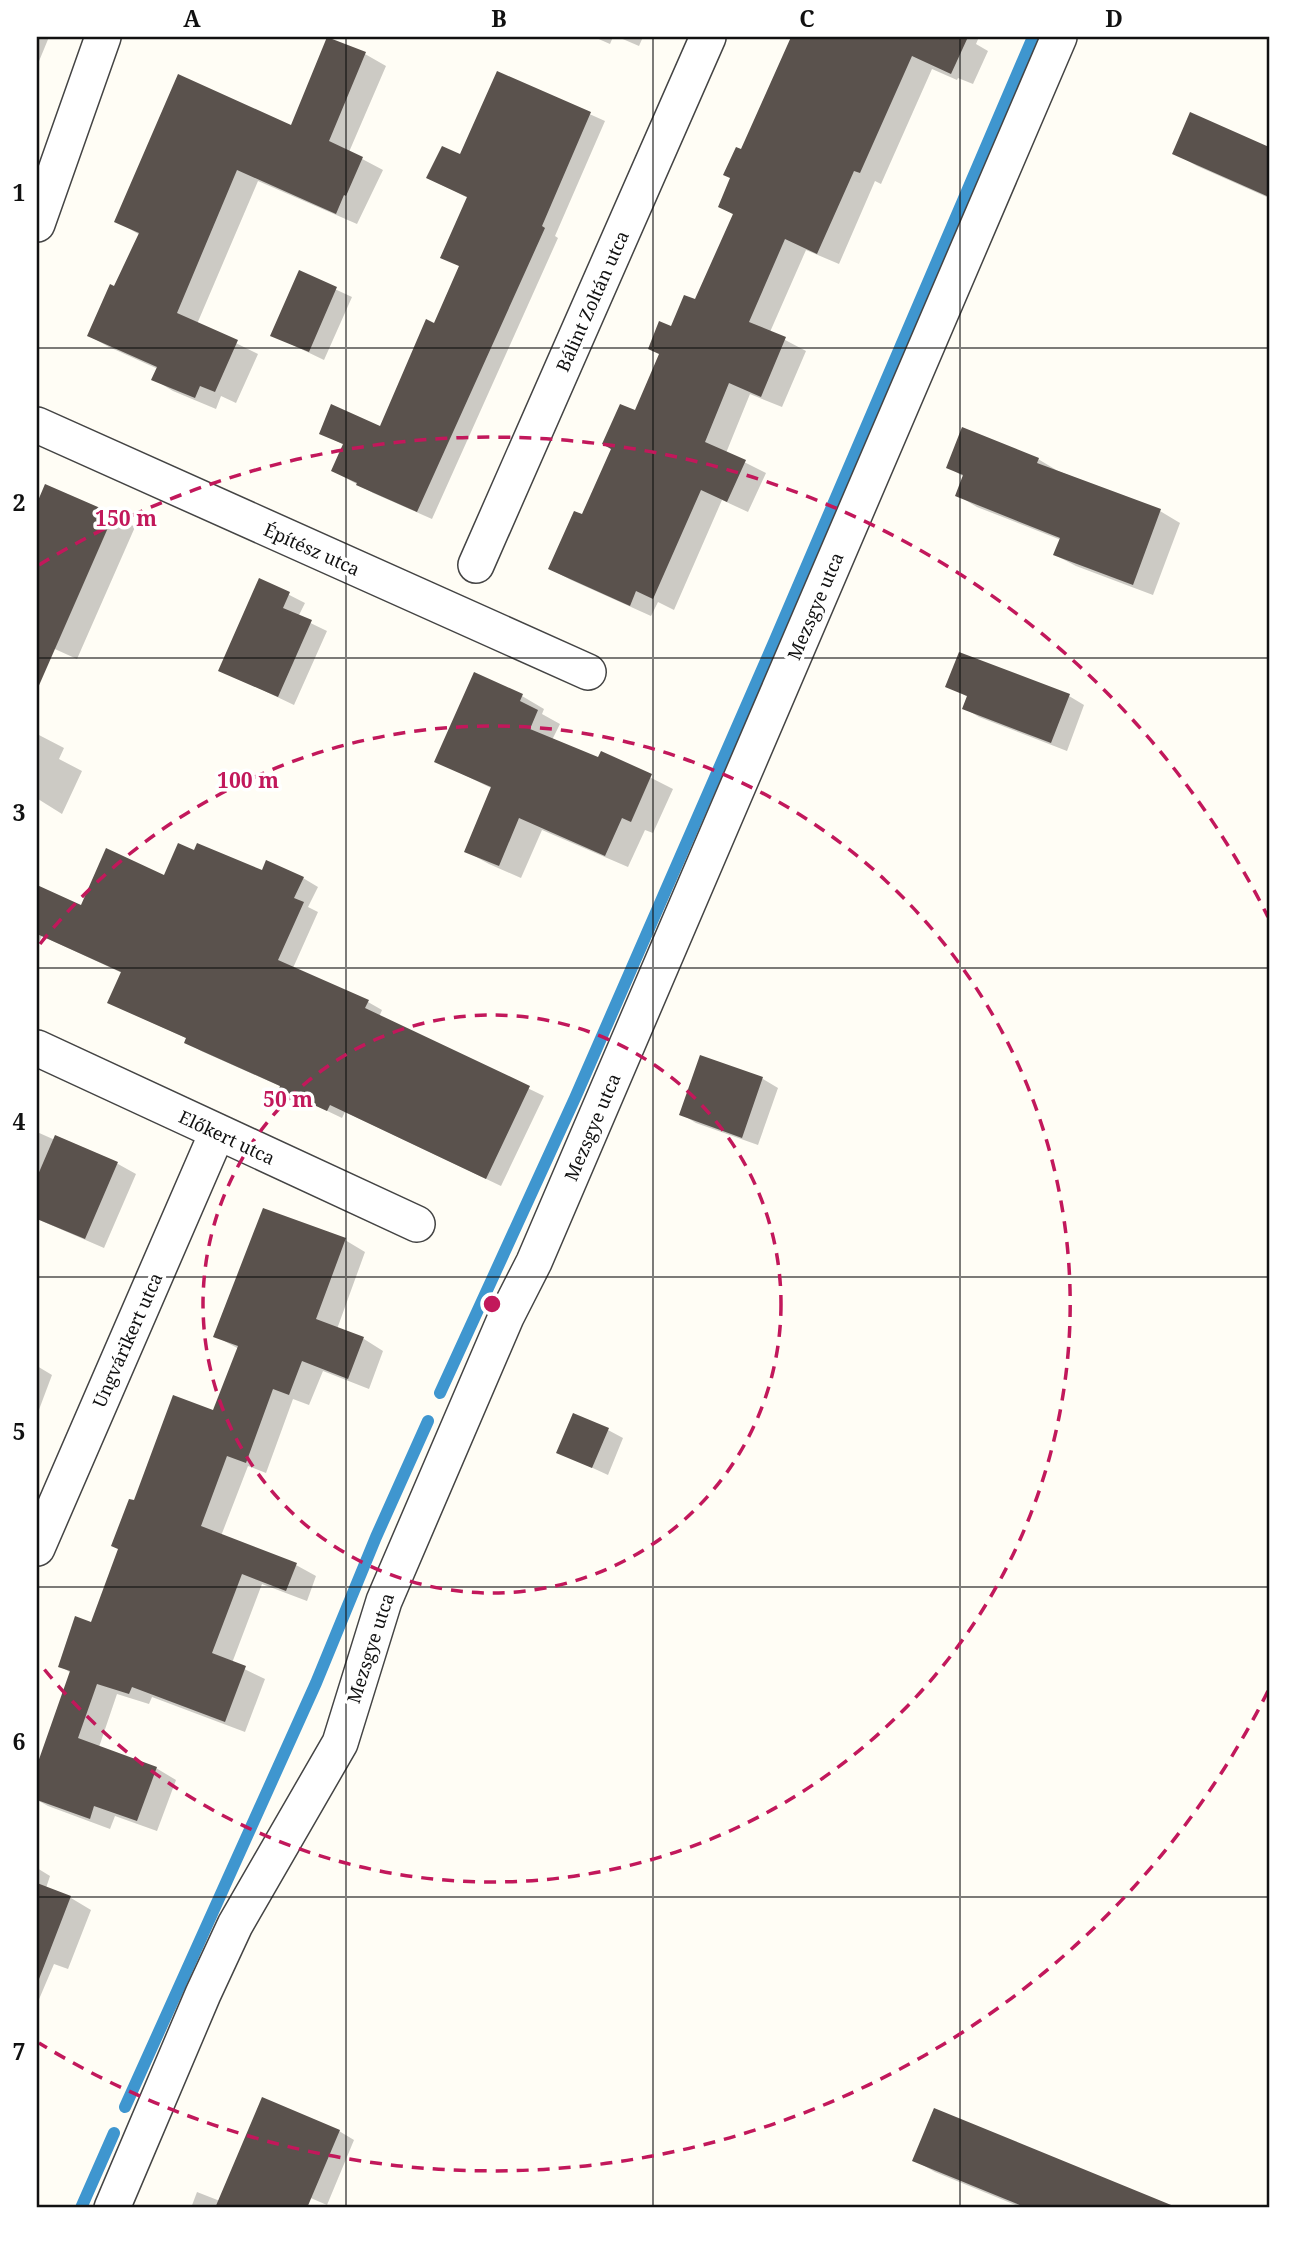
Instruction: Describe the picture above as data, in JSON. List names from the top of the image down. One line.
{"streets":{"street":["Bálint Zoltán utca","Építész utca","Mezsgye utca","Előkert utca","Ungvárikert utca"]},"crossings":[["Előkert utca","Ungvárikert utca"]],"grid":{"columns":["A","B","C","D"],"rows":["1","2","3","4","5","6","7"]},"rings":["150 m","100 m","50 m"]}
